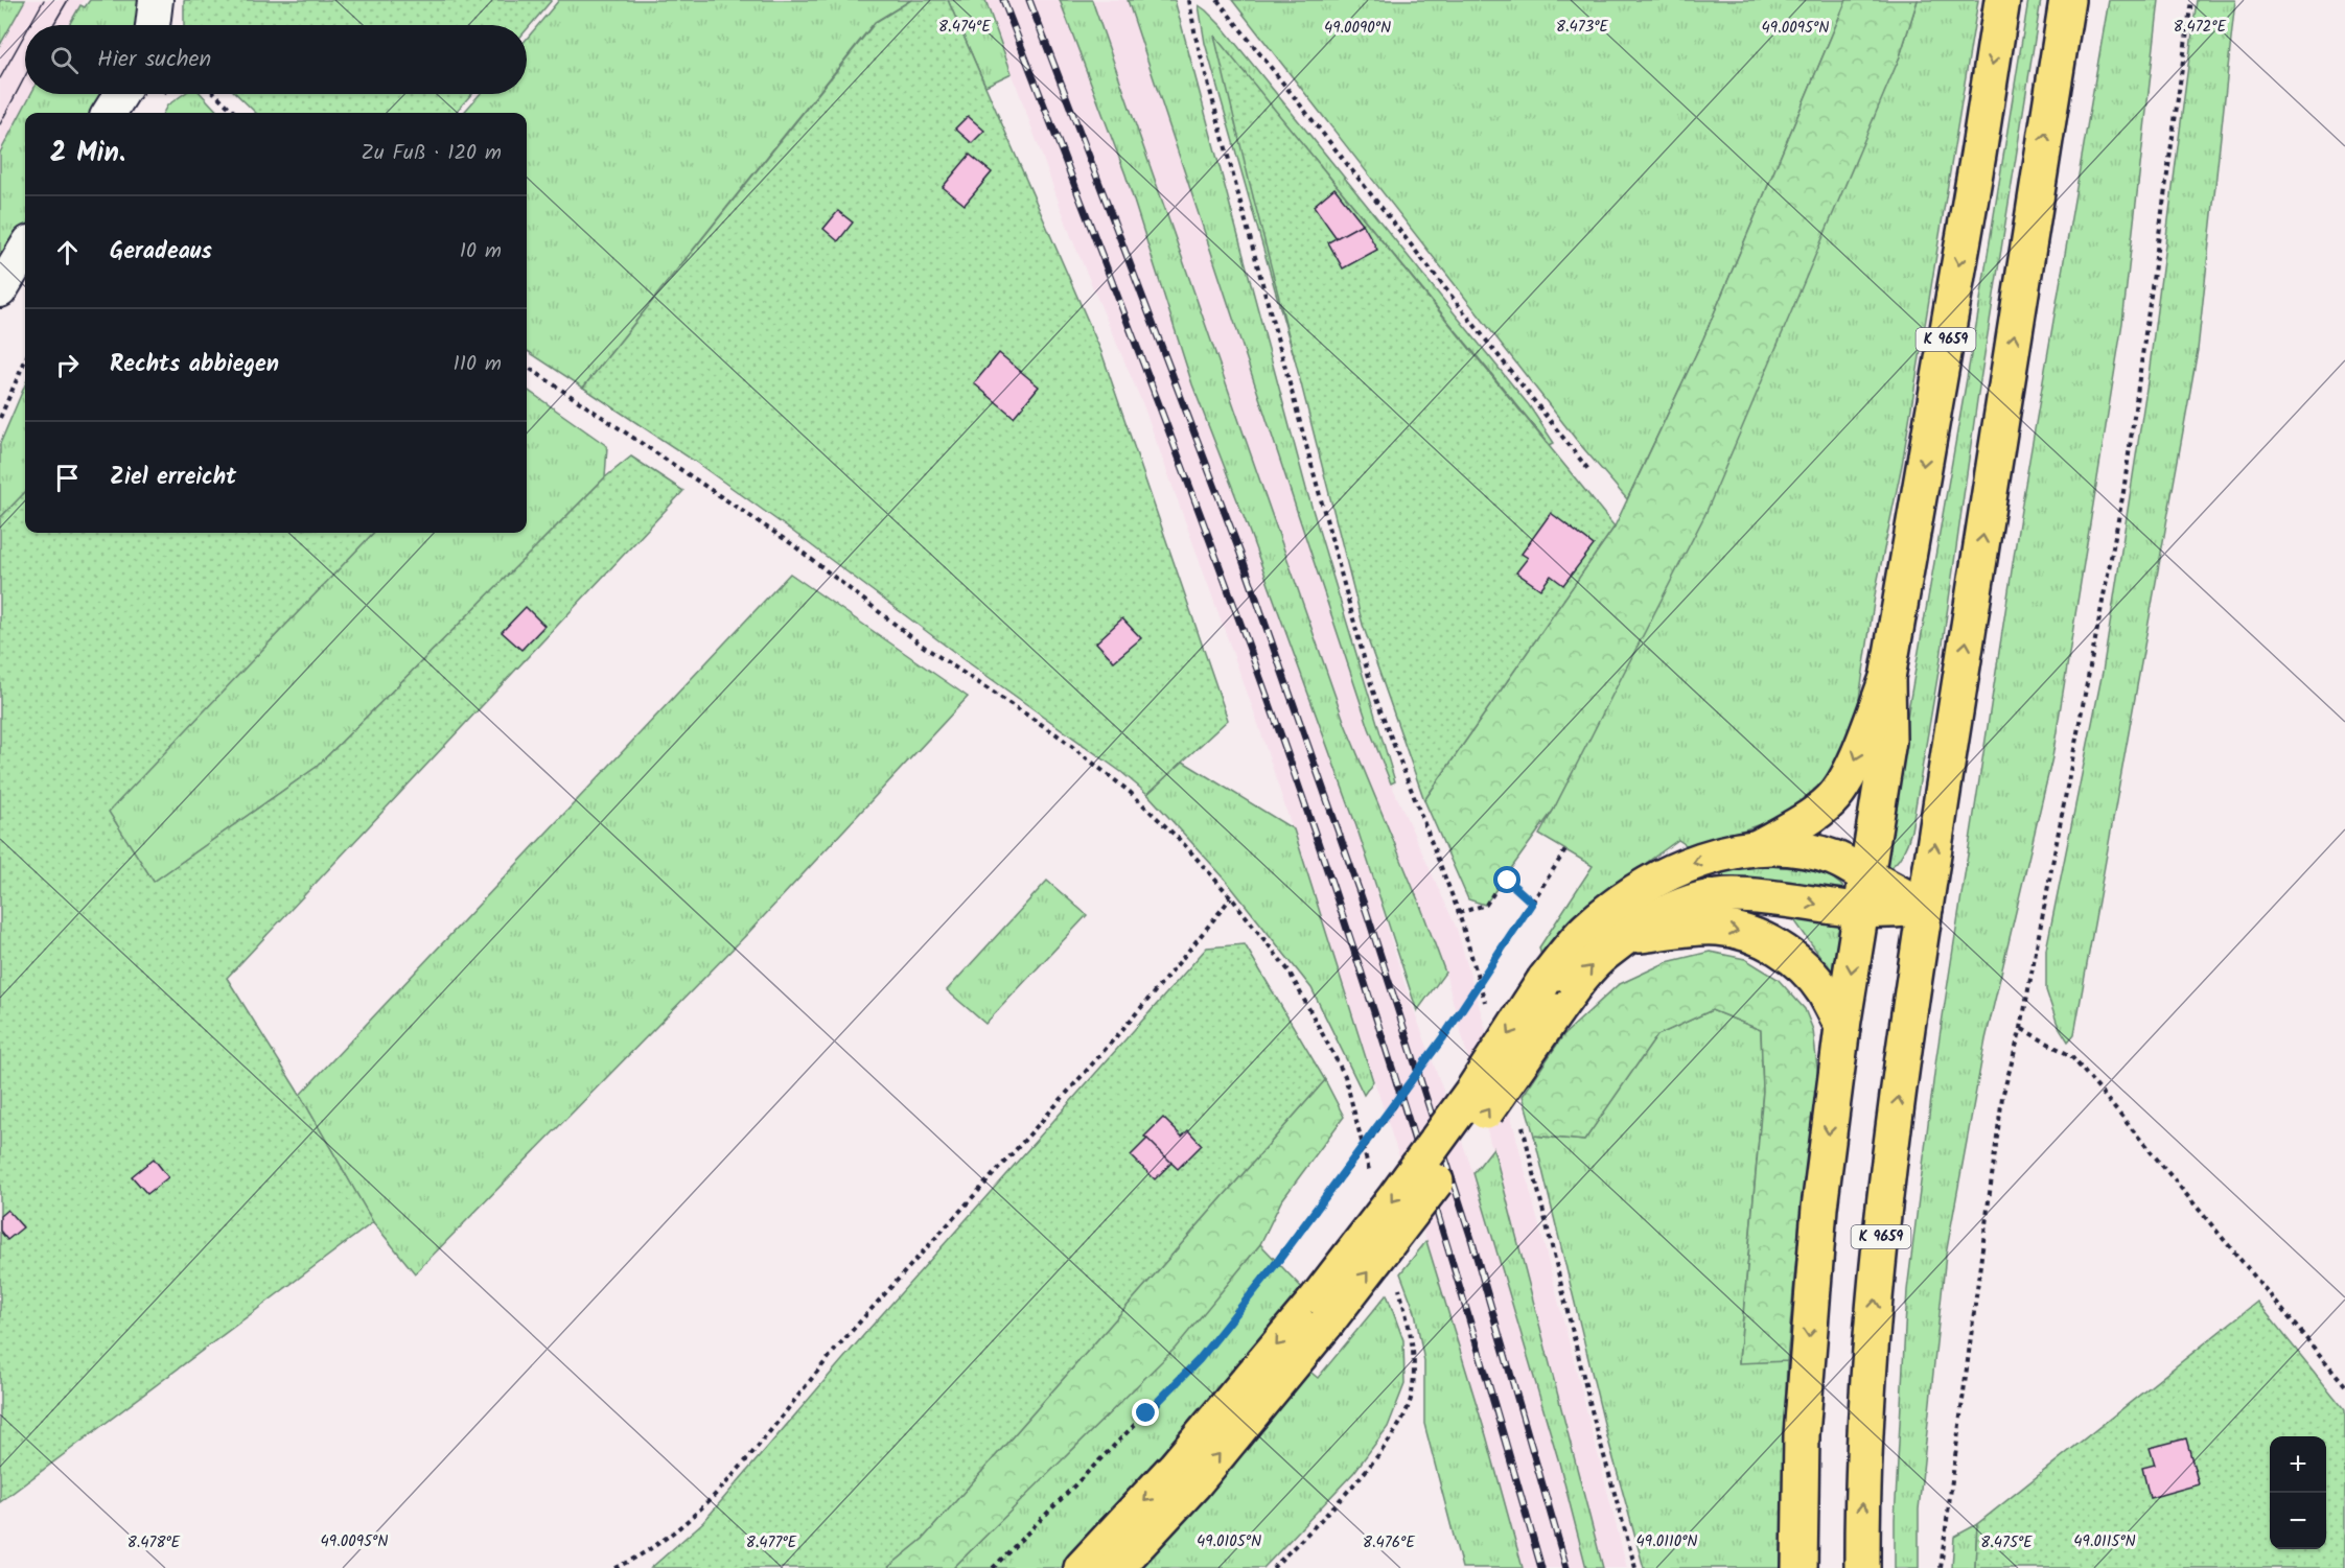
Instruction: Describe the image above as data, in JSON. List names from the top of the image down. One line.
{"streets":{"main road":["K 9659"]},"page":{"search":"Hier suchen","heading":["2 Min.","Zu Fuß · 120 m"],"list":[["Geradeaus","10 m"],["Rechts abbiegen","110 m"],"Ziel erreicht"],"map_buttons":["+","−"]},"coordinates":["8.473°E","8.474°E","8.472°E","49.0090°N","49.0095°N","49.0105°N","49.0110°N","49.0115°N","8.478°E","8.477°E","8.476°E","8.475°E"]}
